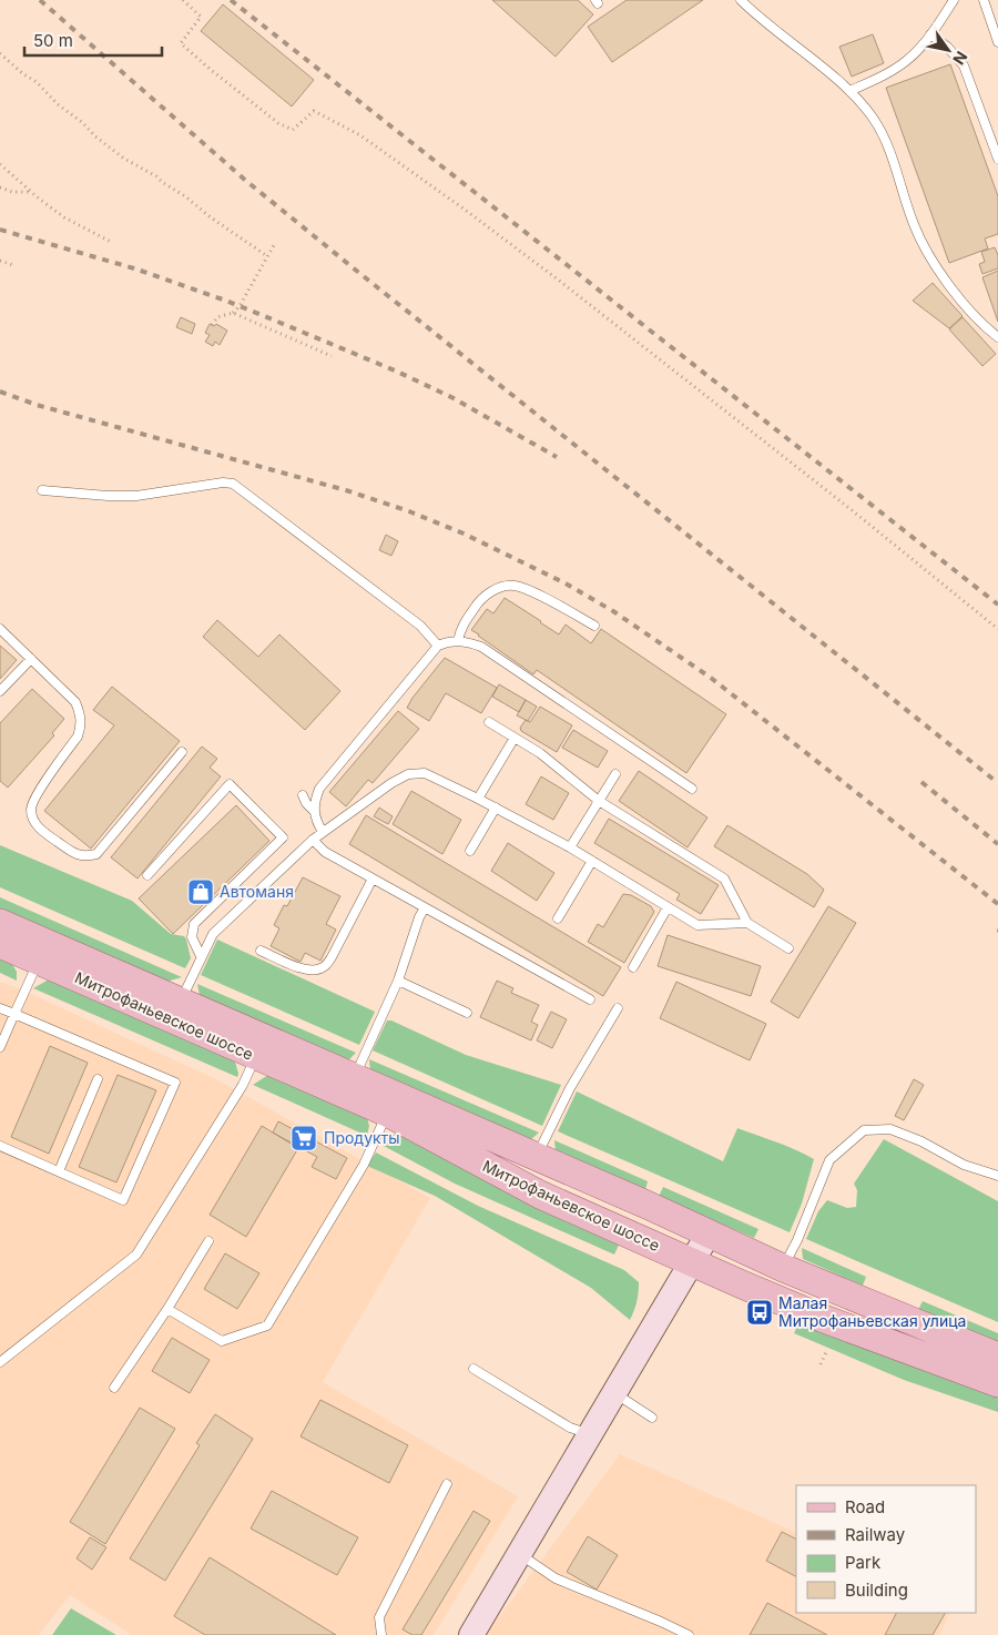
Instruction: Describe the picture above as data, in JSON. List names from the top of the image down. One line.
{"streets":{"main road":["Митрофаньевское шоссе"]},"places":{"shop":["Автоманя"],"supermarket":["Продукты"],"bus stop":["Малая Митрофаньевская улица"]},"legend":["Road","Railway","Park","Building"],"scale_bar":"50 m","north":"bottom right"}
